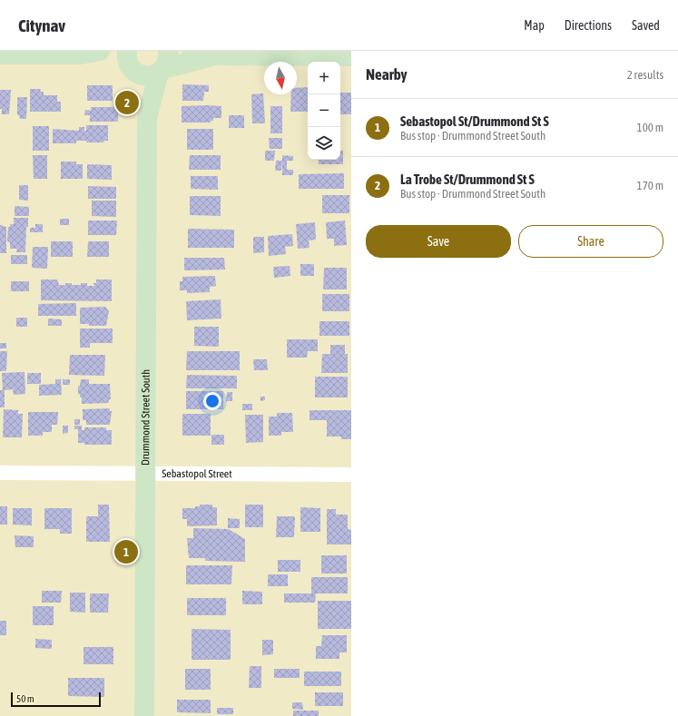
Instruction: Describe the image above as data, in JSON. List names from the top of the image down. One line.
{"streets":{"main road":["Drummond Street South"],"street":["Sebastopol Street"]},"crossings":[["Drummond Street South","Sebastopol Street"]],"scale_bar":"50 m","north":"bottom","page":{"header":"Citynav","nav":["Map","Directions","Saved"],"heading":["Nearby","2 results"],"map_buttons":["+","−"],"pins":["2","1"],"list":[{"mark":"1","name":"Sebastopol St/Drummond St S","note":"Bus stop · Drummond Street South","value":"100 m"},{"mark":"2","name":"La Trobe St/Drummond St S","note":"Bus stop · Drummond Street South","value":"170 m"}],"buttons":["Save","Share"],"scale":"50 m"}}
